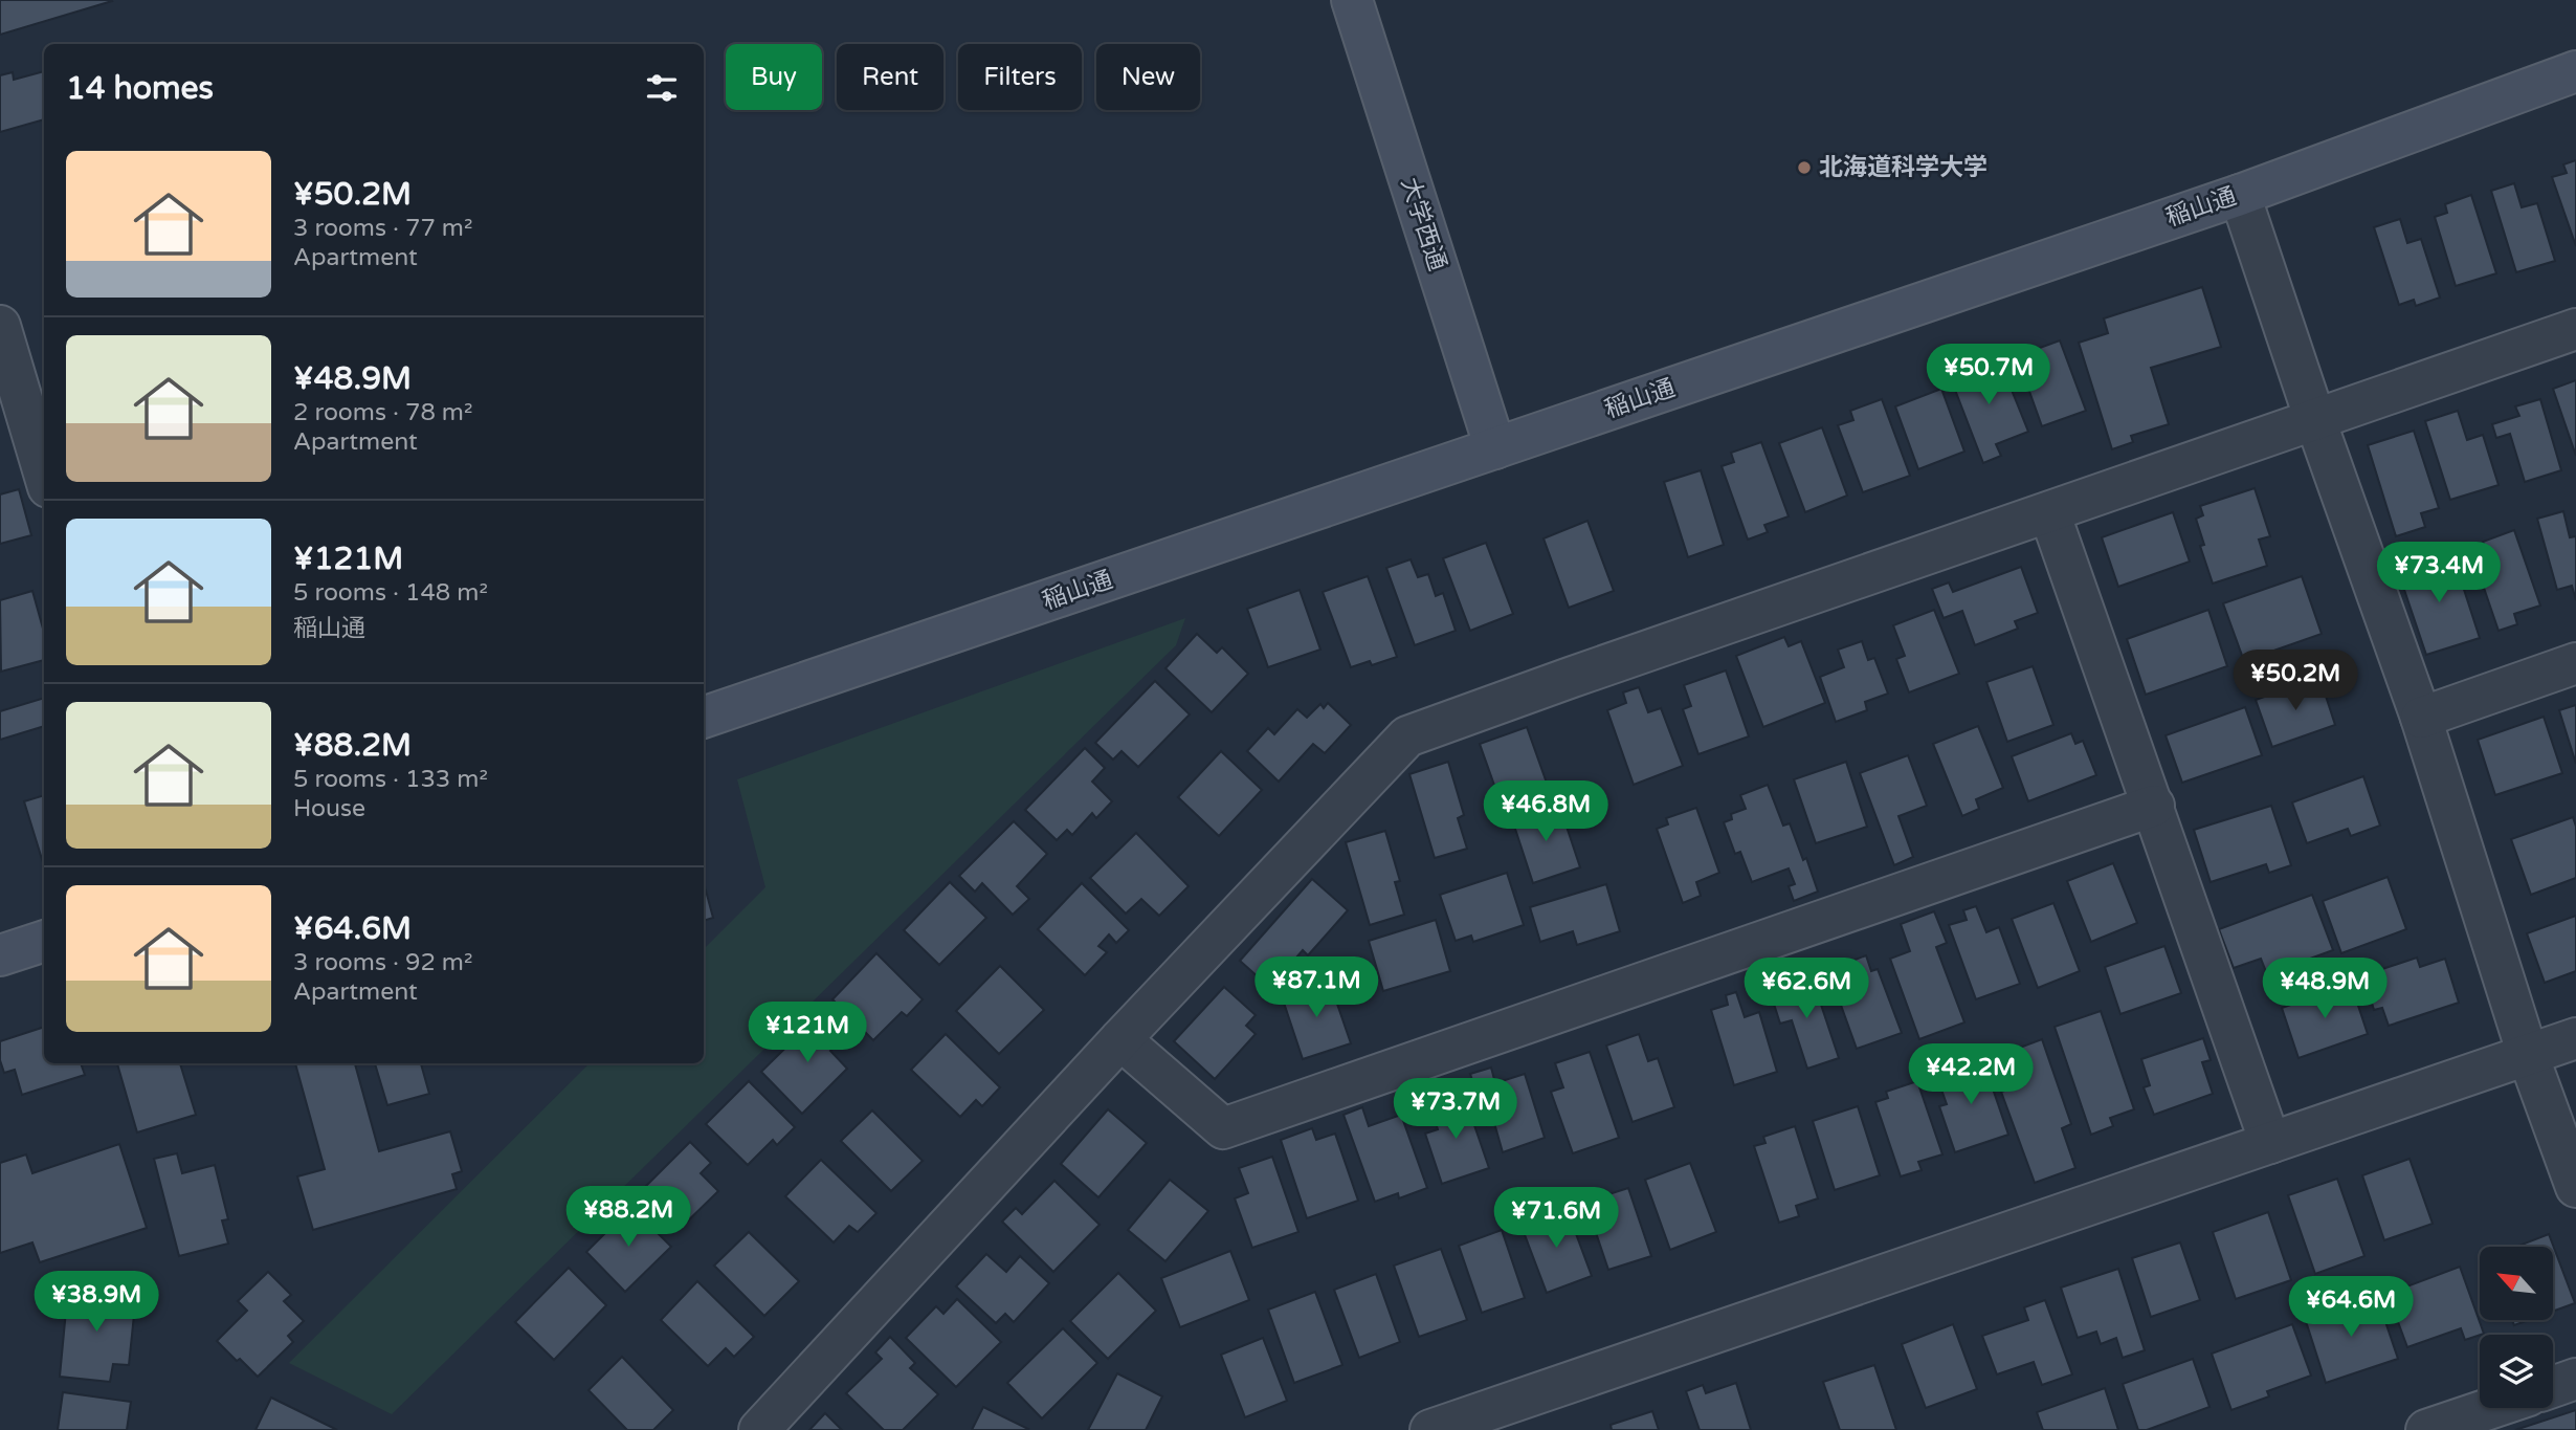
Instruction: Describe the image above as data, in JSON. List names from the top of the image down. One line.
{"streets":{"street":["稲山通","大学西通"]},"crossings":[["稲山通","大学西通"]],"places":["北海道科学大学"],"north":"top left","page":{"chip":["Buy","Rent","Filters","New"],"heading":"14 homes","list":[{"name":"¥50.2M","note":"3 rooms · 77 m² · Apartment"},{"name":"¥48.9M","note":"2 rooms · 78 m² · Apartment"},{"name":"¥121M","note":"5 rooms · 148 m² · 稲山通"},{"name":"¥88.2M","note":"5 rooms · 133 m² · House"},{"name":"¥64.6M","note":"3 rooms · 92 m² · Apartment"}],"price":["¥50.7M","¥73.4M","¥50.2M","¥46.8M","¥87.1M","¥62.6M","¥48.9M","¥121M","¥42.2M","¥73.7M","¥88.2M","¥71.6M","¥38.9M","¥64.6M"]}}
